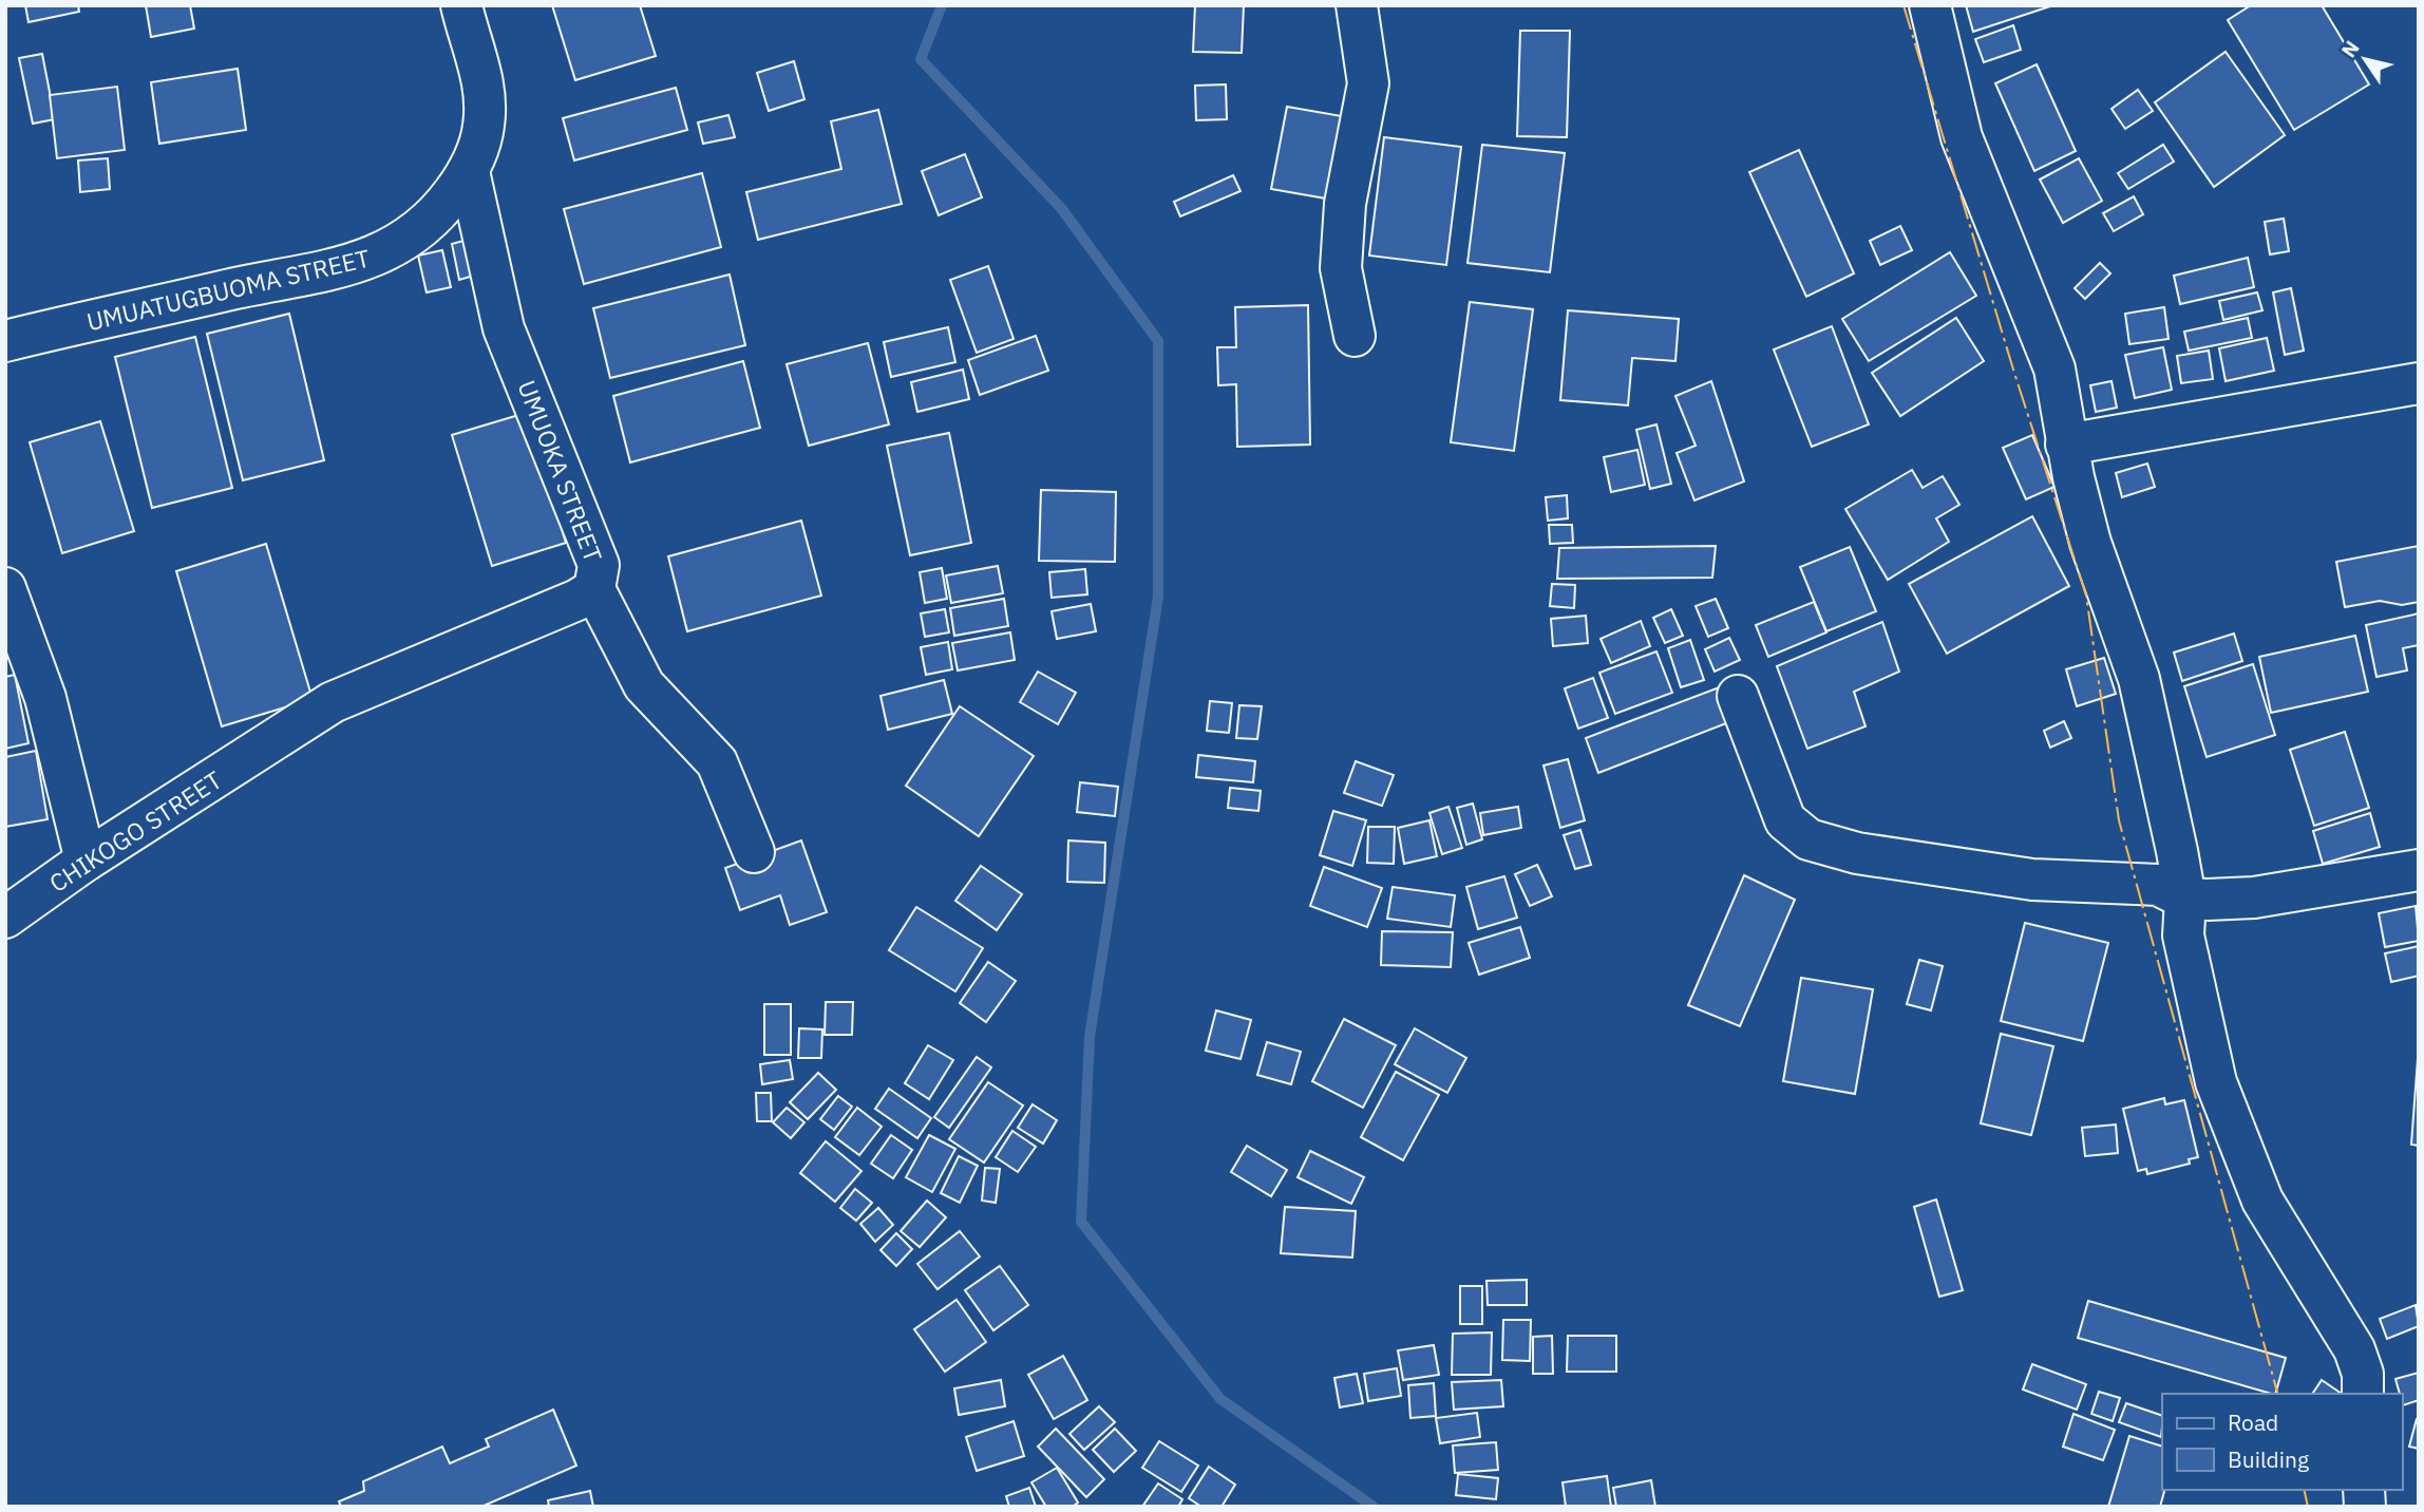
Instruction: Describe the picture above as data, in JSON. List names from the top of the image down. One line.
{"streets":{"street":["UMUATUGBUOMA STREET","UMUOKA STREET","CHIKOGO STREET"]},"crossings":[["UMUATUGBUOMA STREET","UMUOKA STREET"],["UMUOKA STREET","CHIKOGO STREET"]],"legend":["Road","Building"],"north":"top left"}
